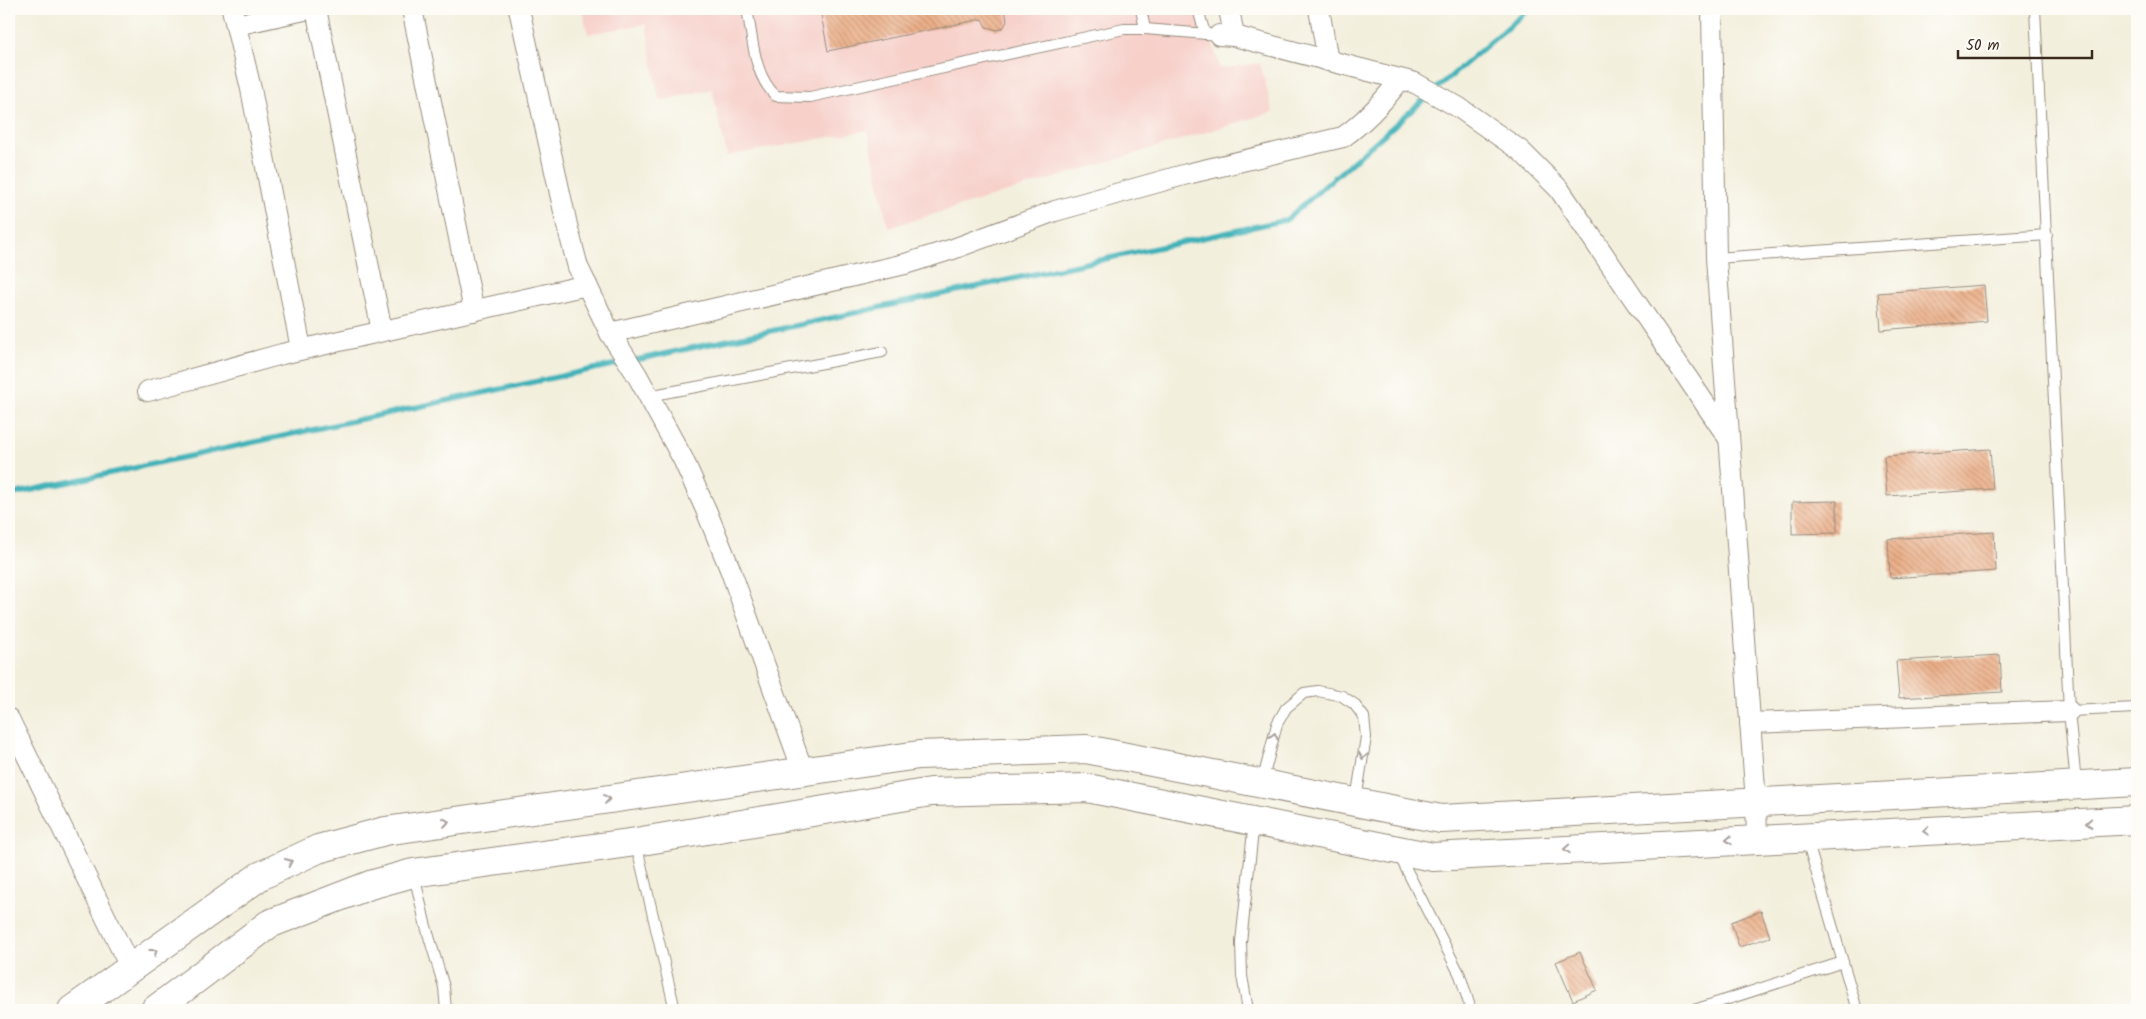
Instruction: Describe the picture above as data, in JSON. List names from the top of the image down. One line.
{"scale_bar":"50 m"}
